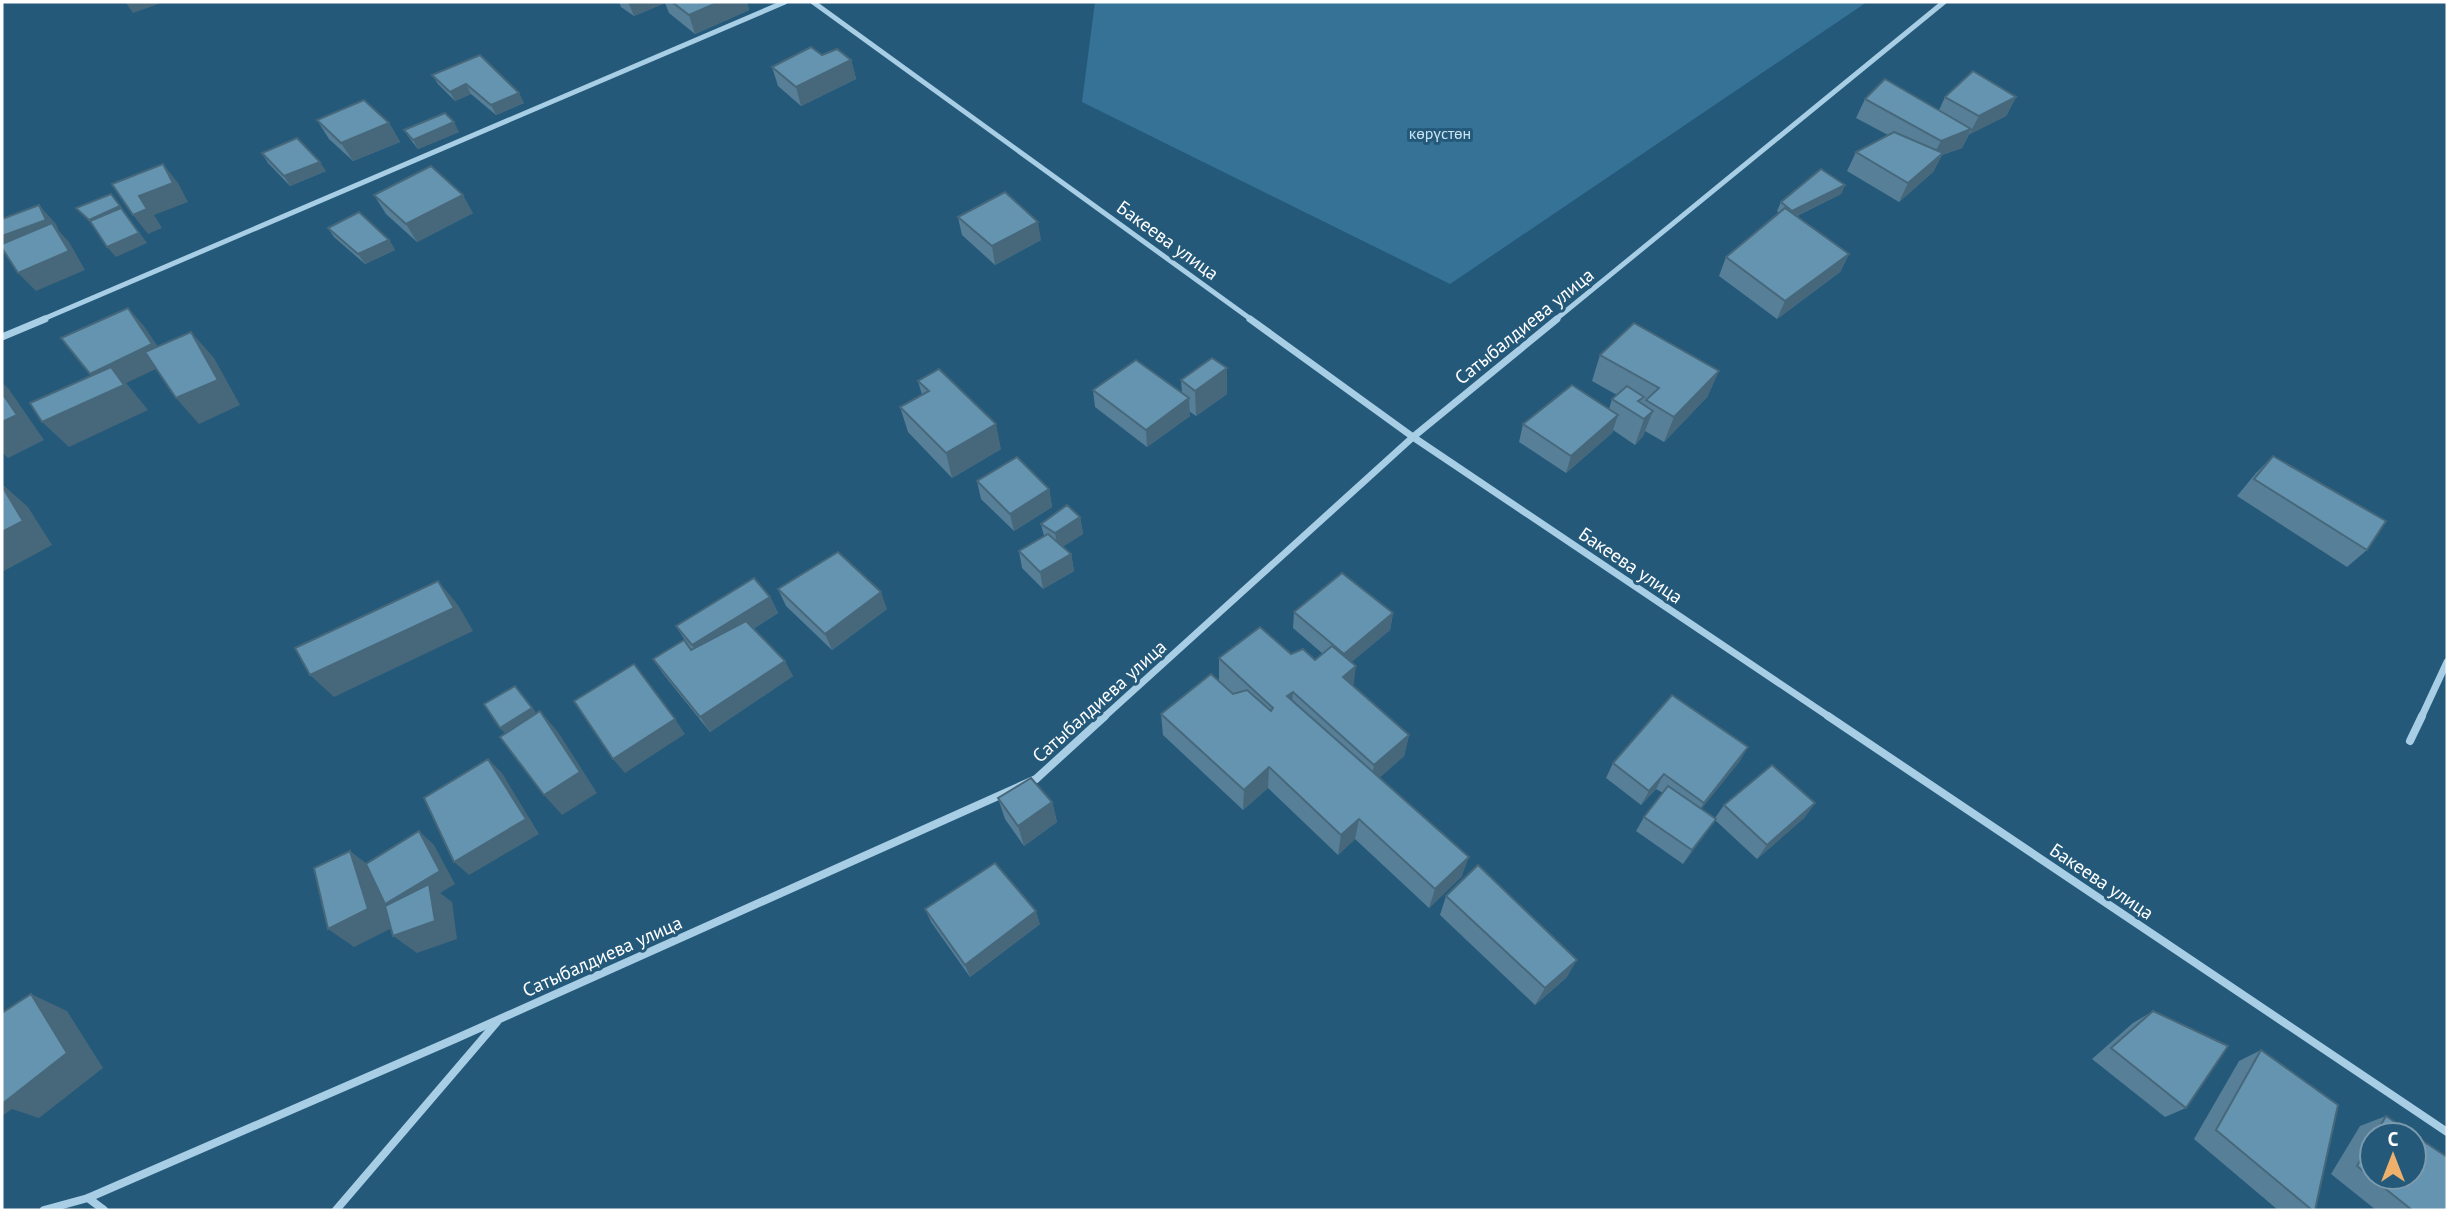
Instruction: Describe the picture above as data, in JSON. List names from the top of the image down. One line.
{"streets":{"street":["Бакеева улица","Сатыбалдиева улица"]},"crossings":[["Бакеева улица","Сатыбалдиева улица"]],"parks":["көрүстөн"],"north":"top"}
